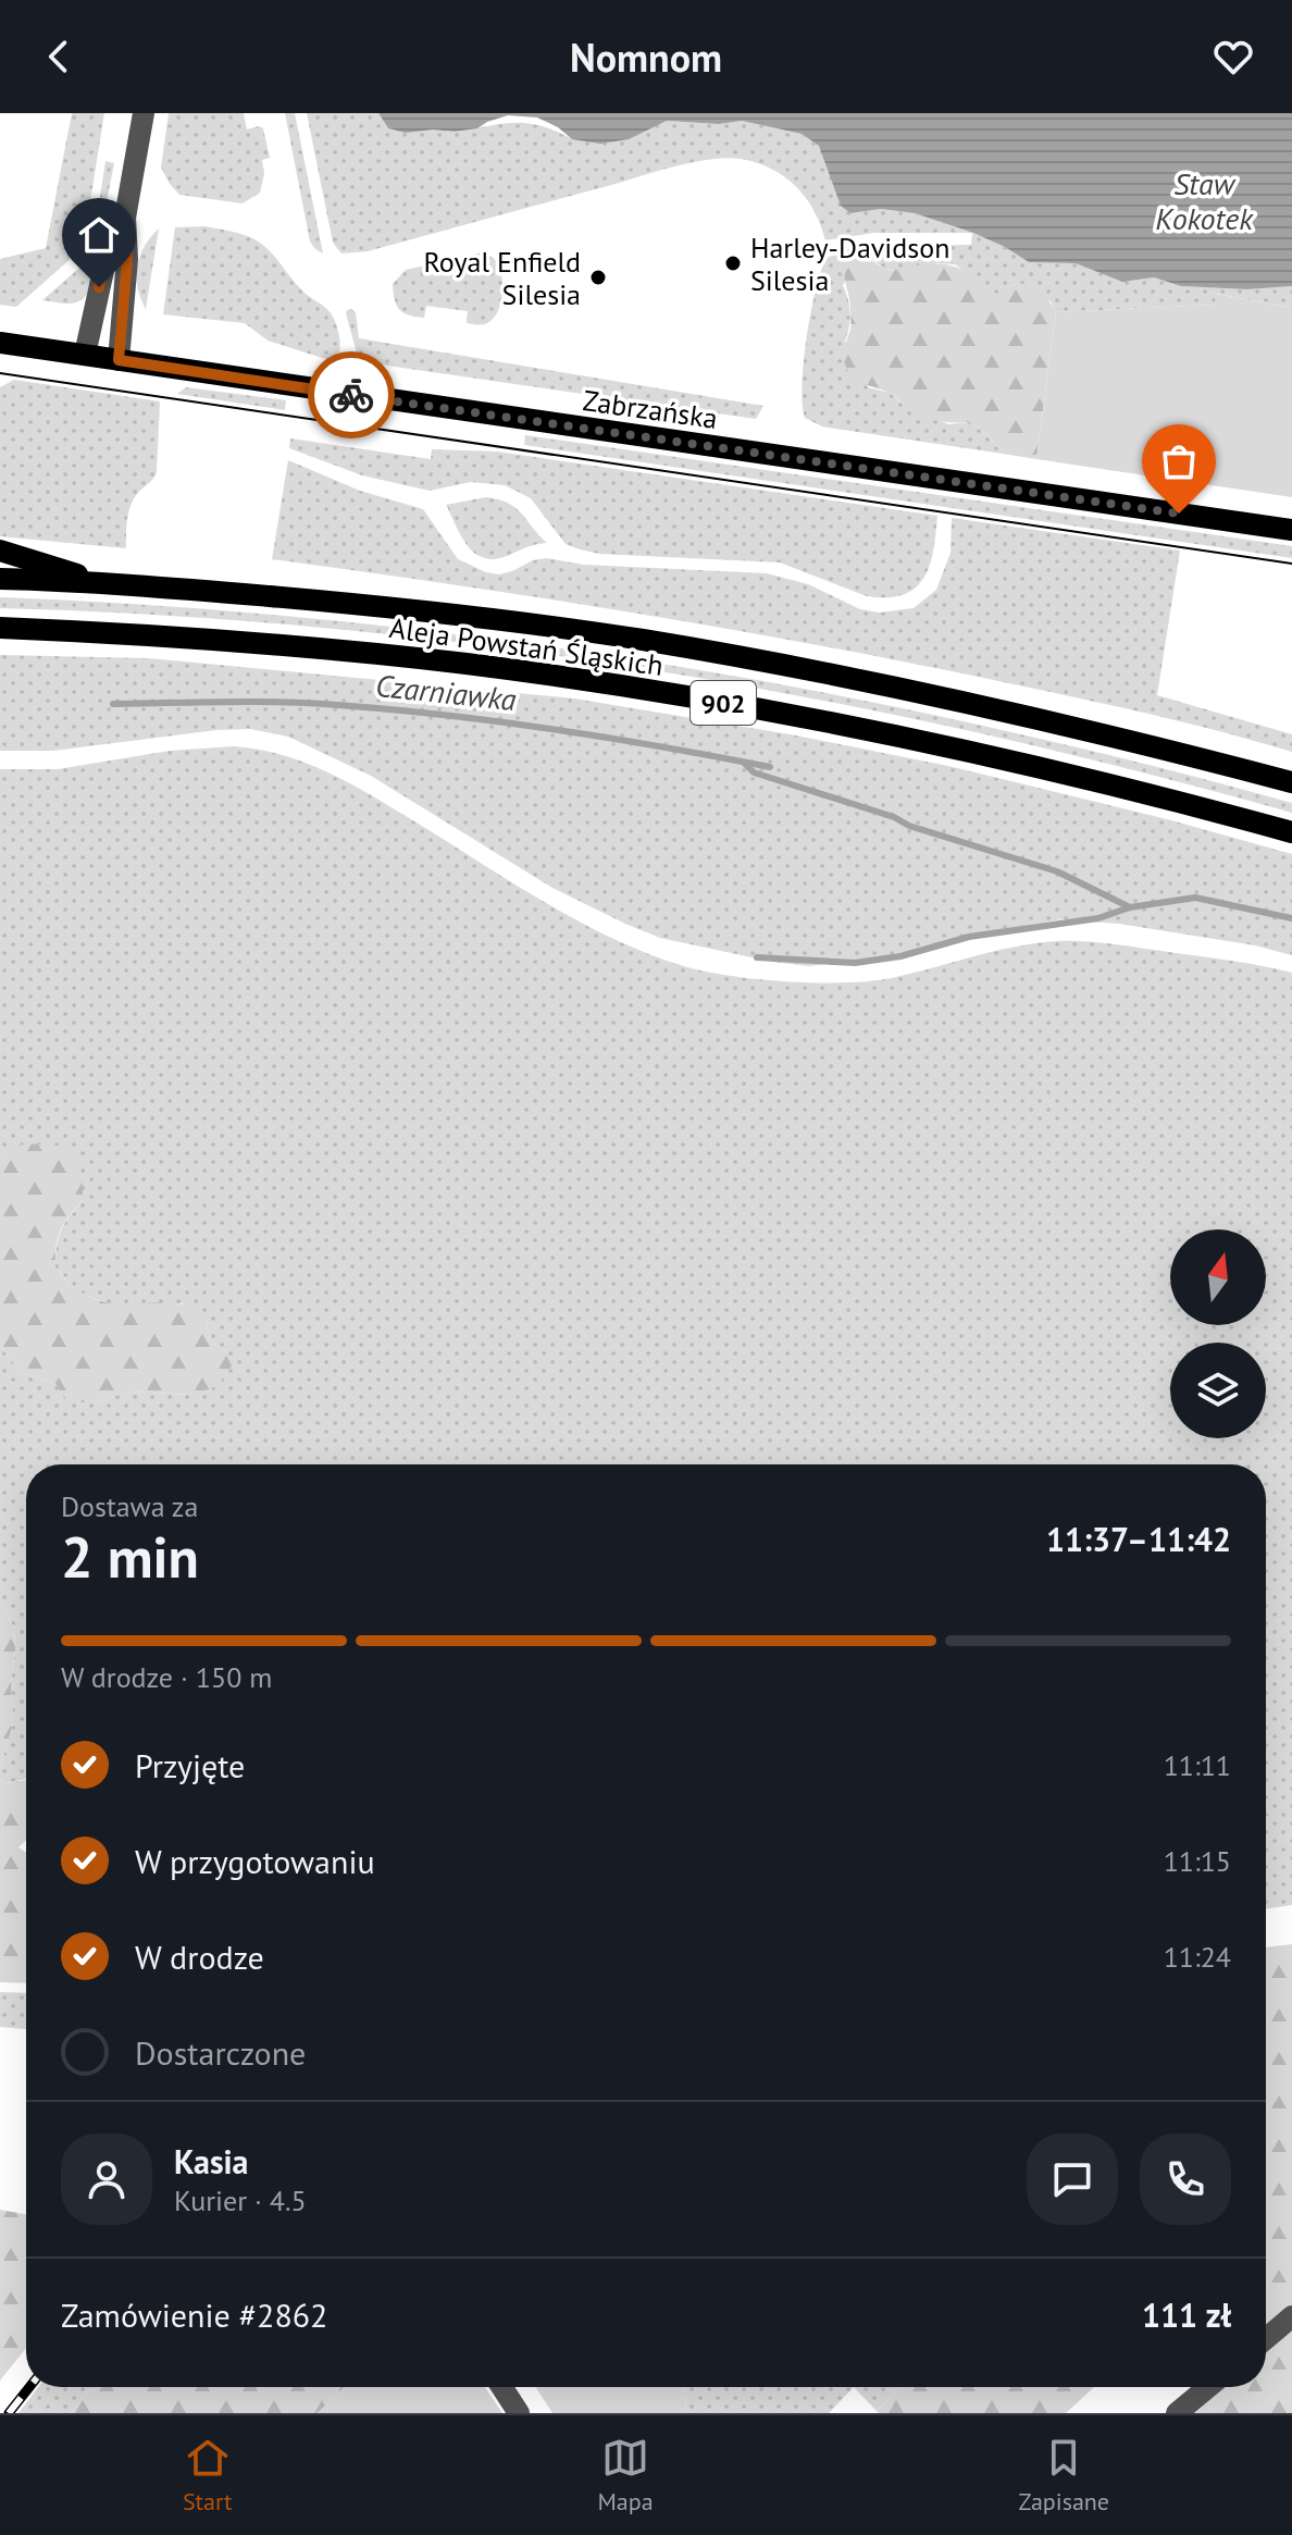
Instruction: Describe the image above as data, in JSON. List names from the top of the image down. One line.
{"streets":{"main road":["Zabrzańska","Aleja Powstań Śląskich","902"]},"water":["Staw Kokotek","Czarniawka"],"places":["Harley-Davidson Silesia","Royal Enfield Silesia"],"north":"top","page":{"header":"Nomnom","heading":["2 min","Dostawa za","11:37–11:42"],"panel":["Kasia","Kurier · 4.5","Zamówienie #2862","111 zł"],"bar":"W drodze · 150 m","list":[["Przyjęte","11:11"],["W przygotowaniu","11:15"],["W drodze","11:24"],"Dostarczone"],"tabs":["Start","Mapa","Zapisane"]}}
